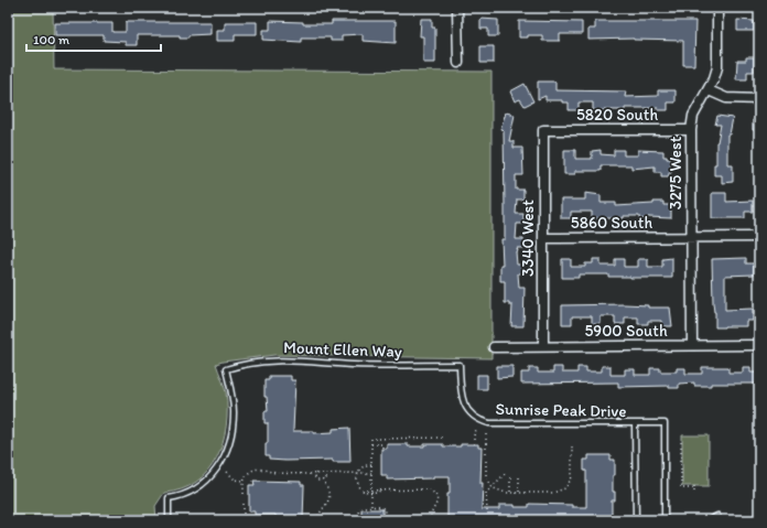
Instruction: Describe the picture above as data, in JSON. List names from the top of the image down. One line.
{"streets":{"street":["5820 South","3275 West","5860 South","3340 West","5900 South"],"lane":["Mount Ellen Way","Sunrise Peak Drive"]},"crossings":[["5820 South","3275 West"],["5820 South","3340 West"],["3275 West","5860 South"],["3275 West","5900 South"],["5860 South","3340 West"],["3340 West","5900 South"],["Mount Ellen Way","Sunrise Peak Drive"]],"scale_bar":"100 m"}
